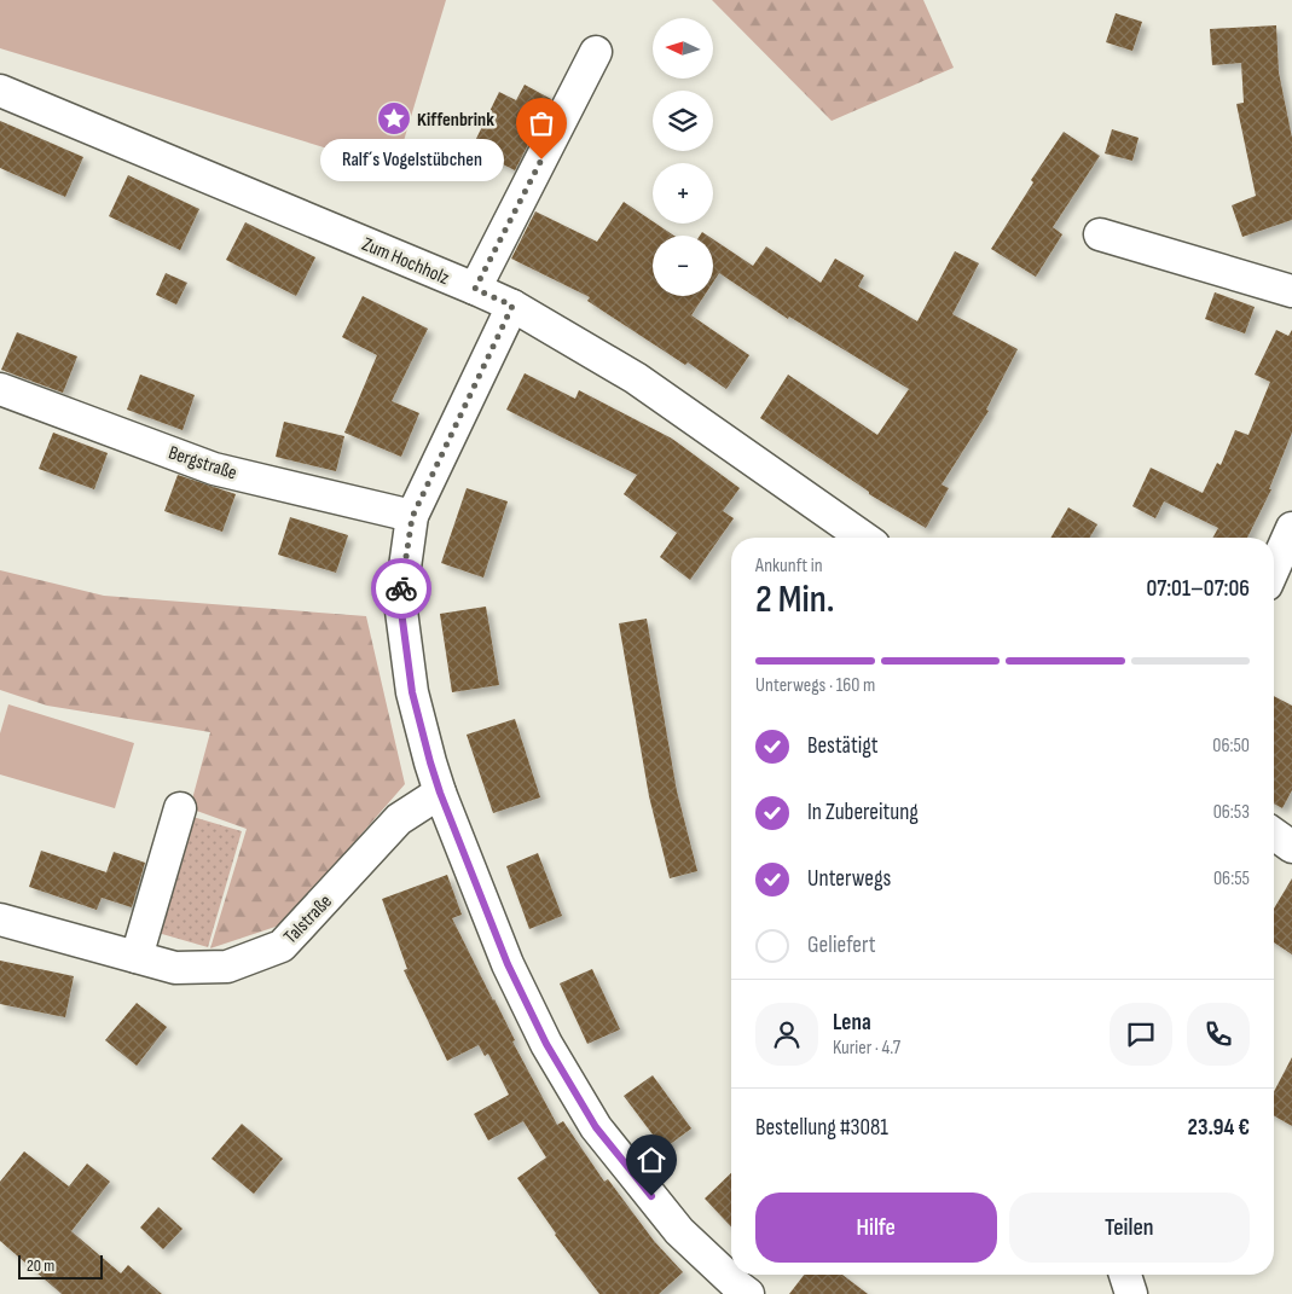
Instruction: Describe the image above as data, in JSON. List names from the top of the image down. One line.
{"streets":{"street":["Zum Hochholz","Bergstraße","Talstraße"]},"places":{"place":["Kiffenbrink"],"other":["Ralf´s Vogelstübchen"]},"scale_bar":"20 m","north":"left","page":{"map_buttons":["+","−"],"bubble":"Ralf´s Vogelstübchen","heading":["2 Min.","Ankunft in","07:01–07:06"],"panel":["Lena","Kurier · 4.7","Bestellung #3081","23.94 €"],"bar":"Unterwegs · 160 m","list":[["Bestätigt","06:50"],["In Zubereitung","06:53"],["Unterwegs","06:55"],"Geliefert"],"buttons":["Hilfe","Teilen"],"scale":"20 m"}}
